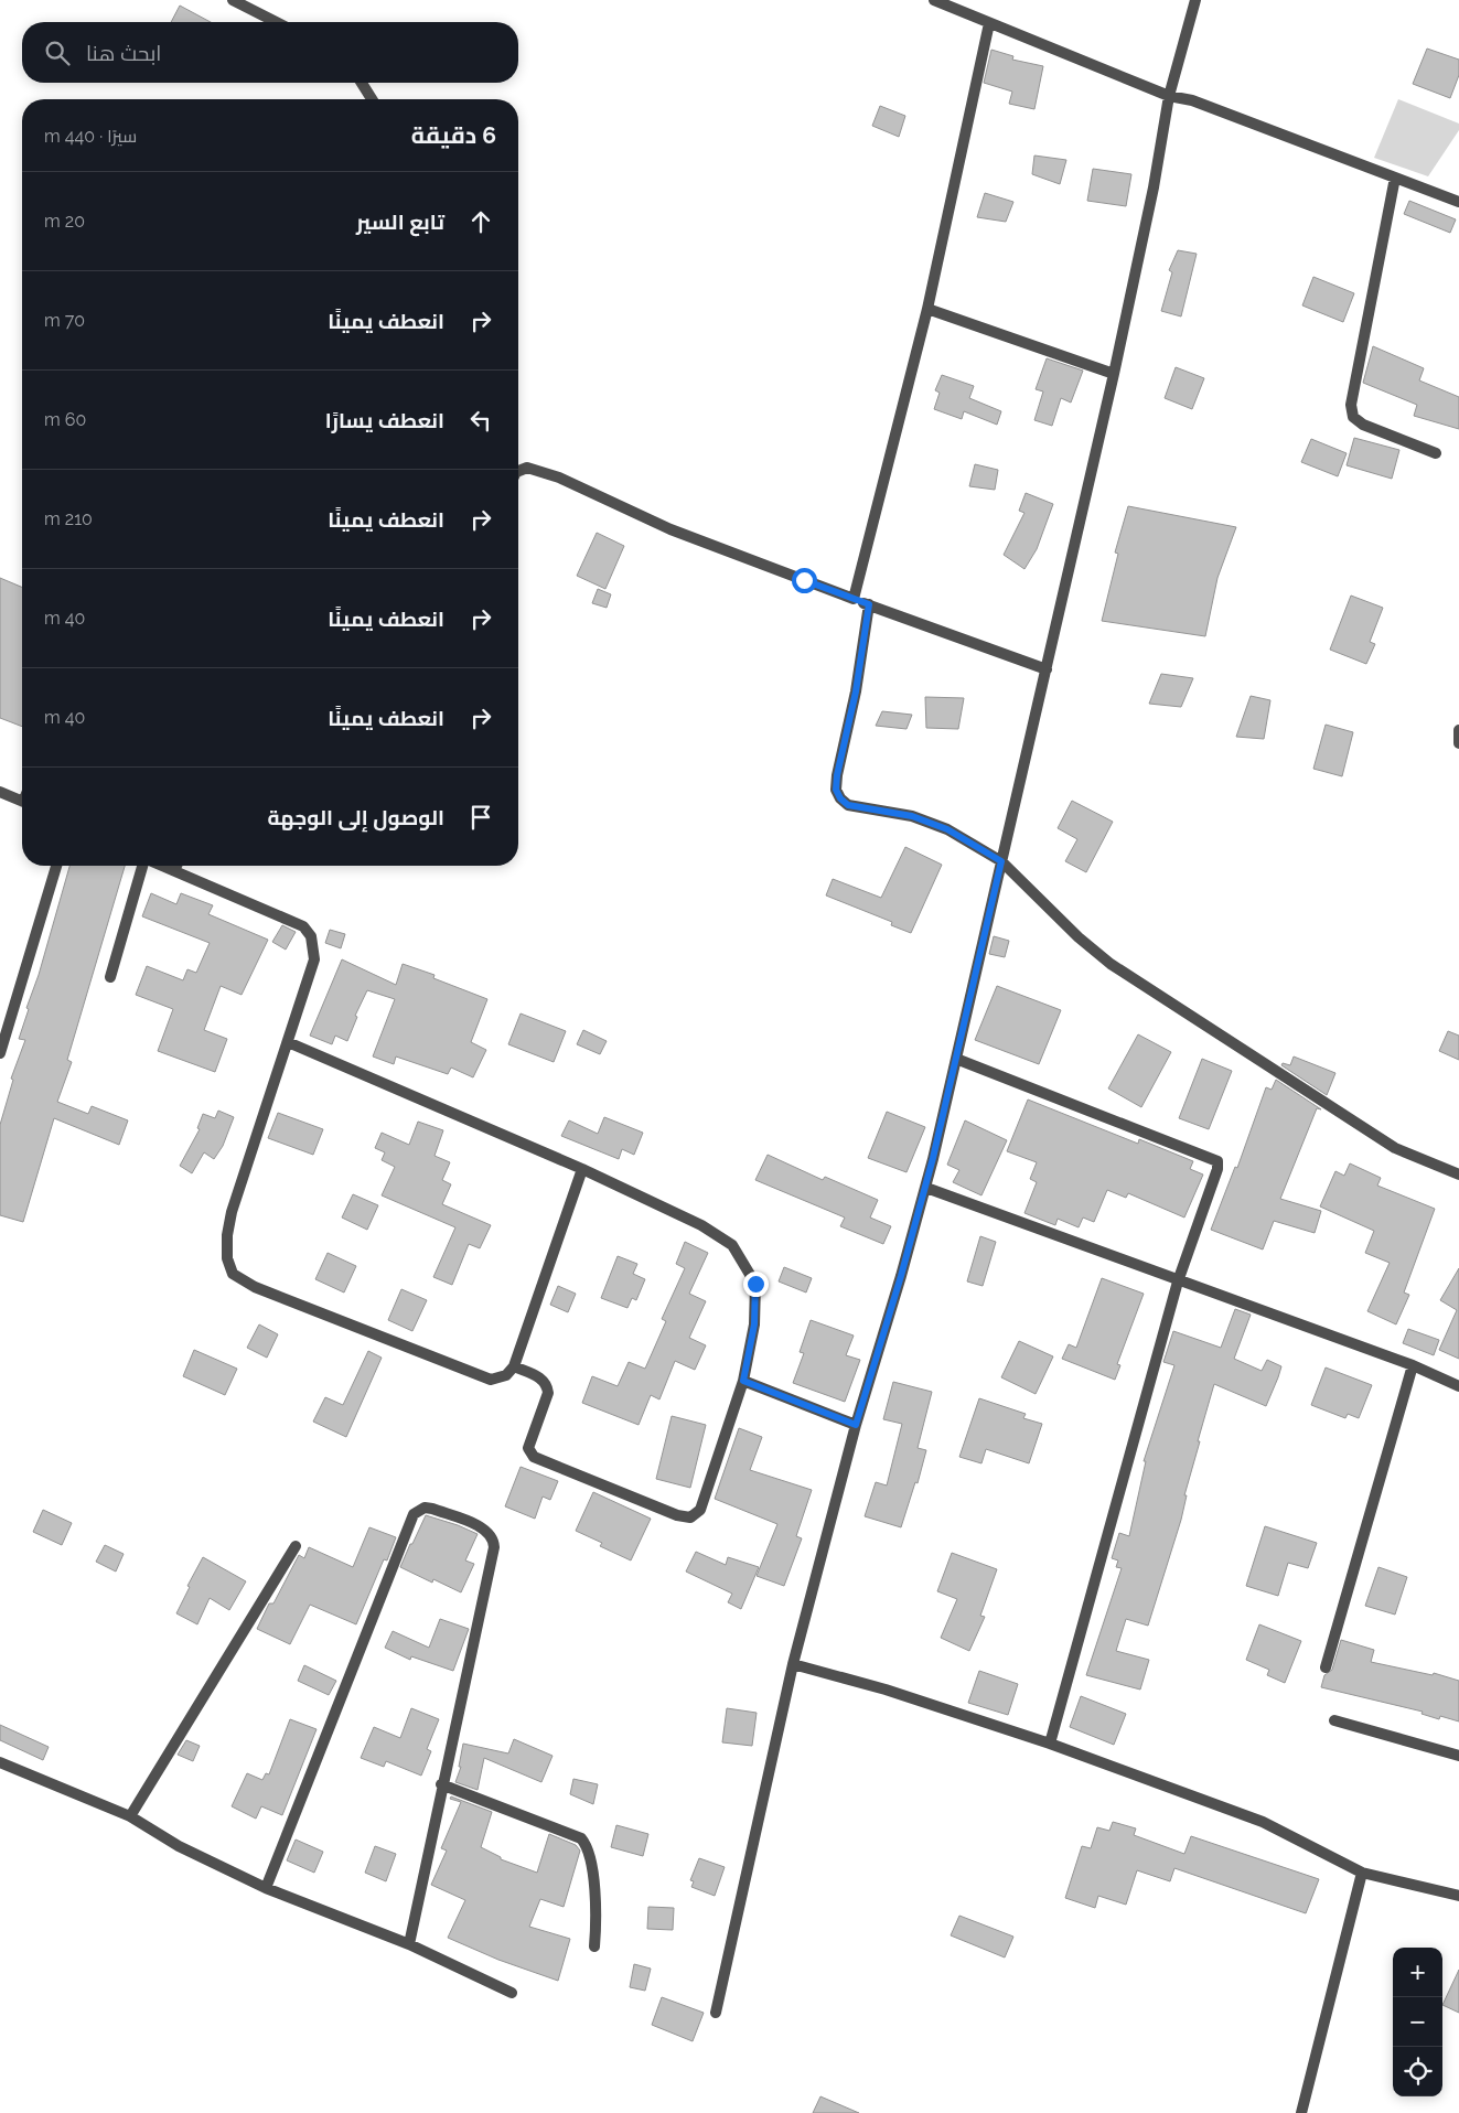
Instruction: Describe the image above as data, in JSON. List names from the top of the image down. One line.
{"page":{"search":"ابحث هنا","heading":["6 دقيقة","سيرًا · 440 m"],"list":[["تابع السير","20 m"],["انعطف يمينًا","70 m"],["انعطف يسارًا","60 m"],["انعطف يمينًا","210 m"],["انعطف يمينًا","40 m"],["انعطف يمينًا","40 m"],"الوصول إلى الوجهة"],"map_buttons":["+","−"]}}
